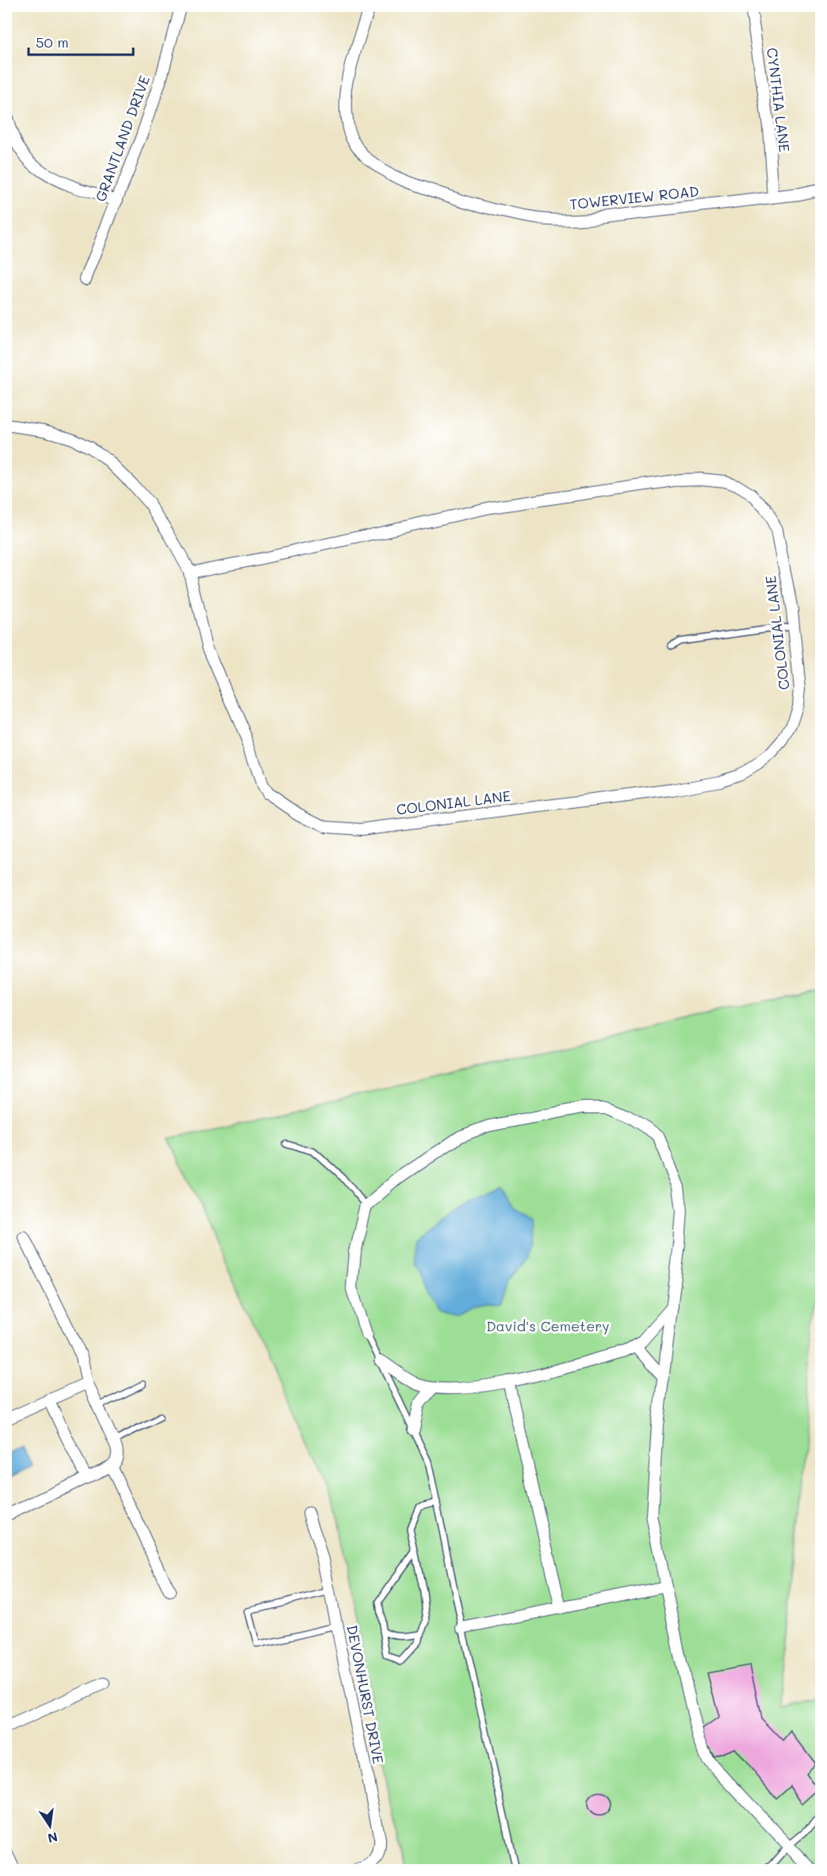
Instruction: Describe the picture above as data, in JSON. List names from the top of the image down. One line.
{"streets":{"street":["CYNTHIA LANE","GRANTLAND DRIVE","TOWERVIEW ROAD","COLONIAL LANE","DEVONHURST DRIVE"]},"crossings":[["CYNTHIA LANE","TOWERVIEW ROAD"]],"parks":["David's Cemetery"],"scale_bar":"50 m","north":"bottom"}
